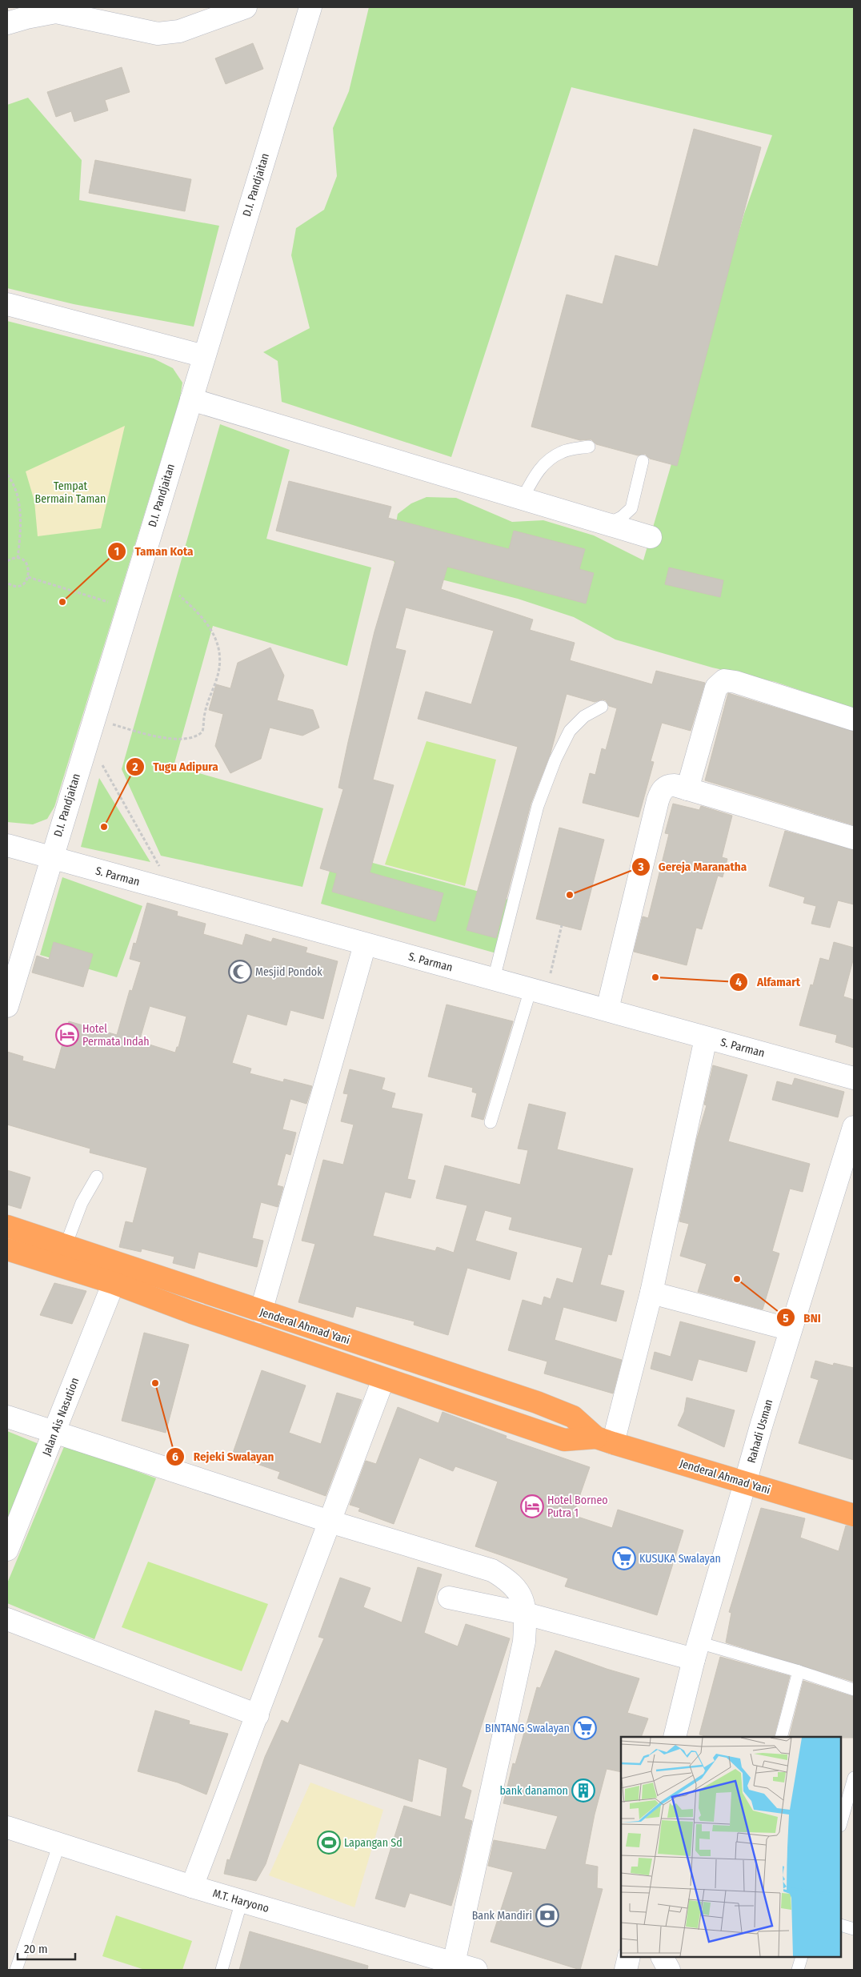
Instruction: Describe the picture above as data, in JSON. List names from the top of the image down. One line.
{"streets":{"highway":["Jenderal Ahmad Yani"],"street":["D.I. Pandjaitan","S. Parman","Jalan Ais Nasution","Rahadi Usman","M.T. Haryono"]},"crossings":[["D.I. Pandjaitan","S. Parman"],["Jenderal Ahmad Yani","Jalan Ais Nasution"],["Jenderal Ahmad Yani","Rahadi Usman"]],"parks":["Tempat Bermain Taman"],"places":{"other":["Taman Kota","Tugu Adipura","Gereja Maranatha","Alfamart","BNI","Rejeki Swalayan"],"mosque":["Mesjid Pondok"],"hotel":["Hotel Permata Indah","Hotel Borneo Putra 1"],"supermarket":["KUSUKA Swalayan","BINTANG Swalayan"],"building":["bank danamon"],"sports":["Lapangan Sd"],"bank":["Bank Mandiri"]},"scale_bar":"20 m"}
